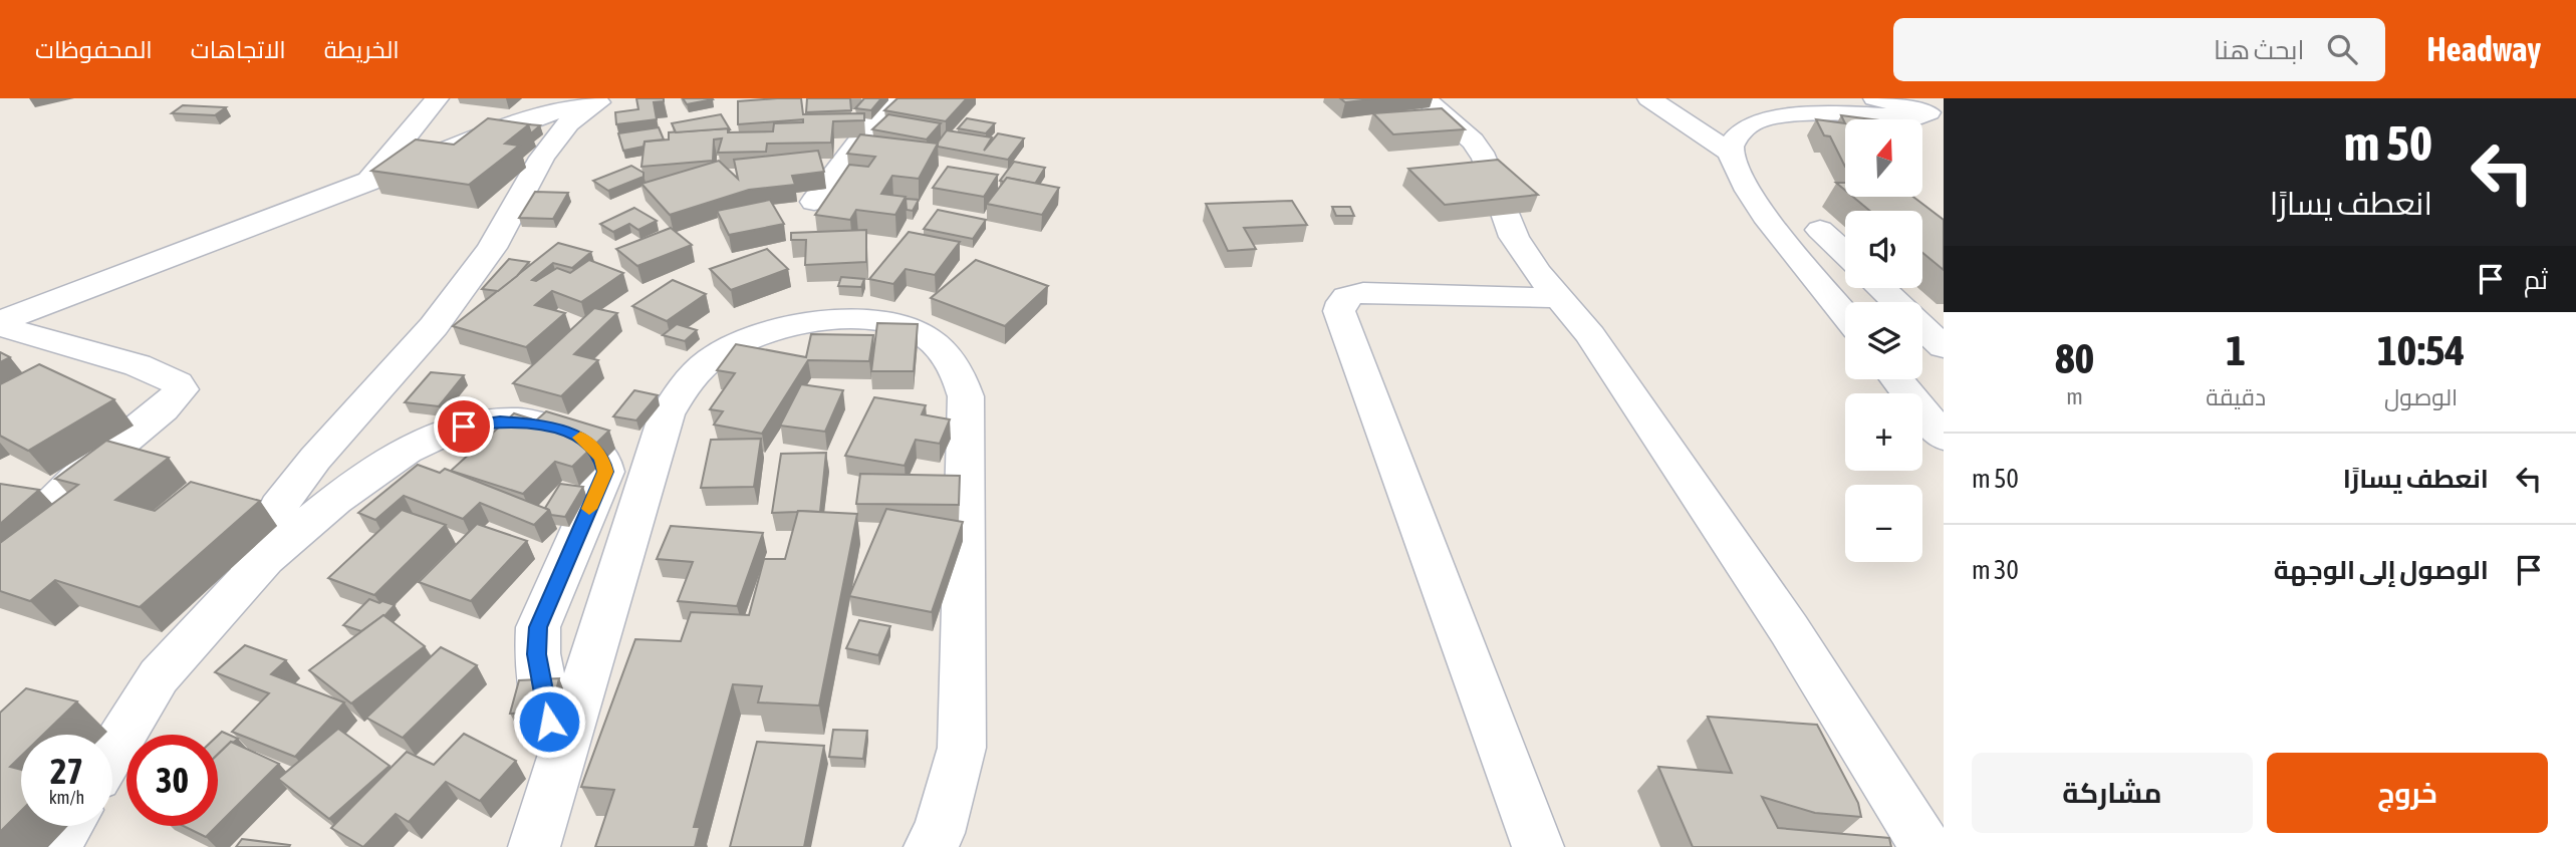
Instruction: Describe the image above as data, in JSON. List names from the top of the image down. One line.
{"north":"top","page":{"header":"Headway","search":"ابحث هنا","nav":["الخريطة","الاتجاهات","المحفوظات"],"turn":["50 m","انعطف يسارًا"],"map_buttons":["+","−"],"then":"ثم","eta":["10:54","الوصول","1","دقيقة","80","m"],"list":[{"name":"انعطف يسارًا","value":"50 m"},{"name":"الوصول إلى الوجهة","value":"30 m"}],"speed":"27 km/h","limit":"30","buttons":["خروج","مشاركة"]}}
